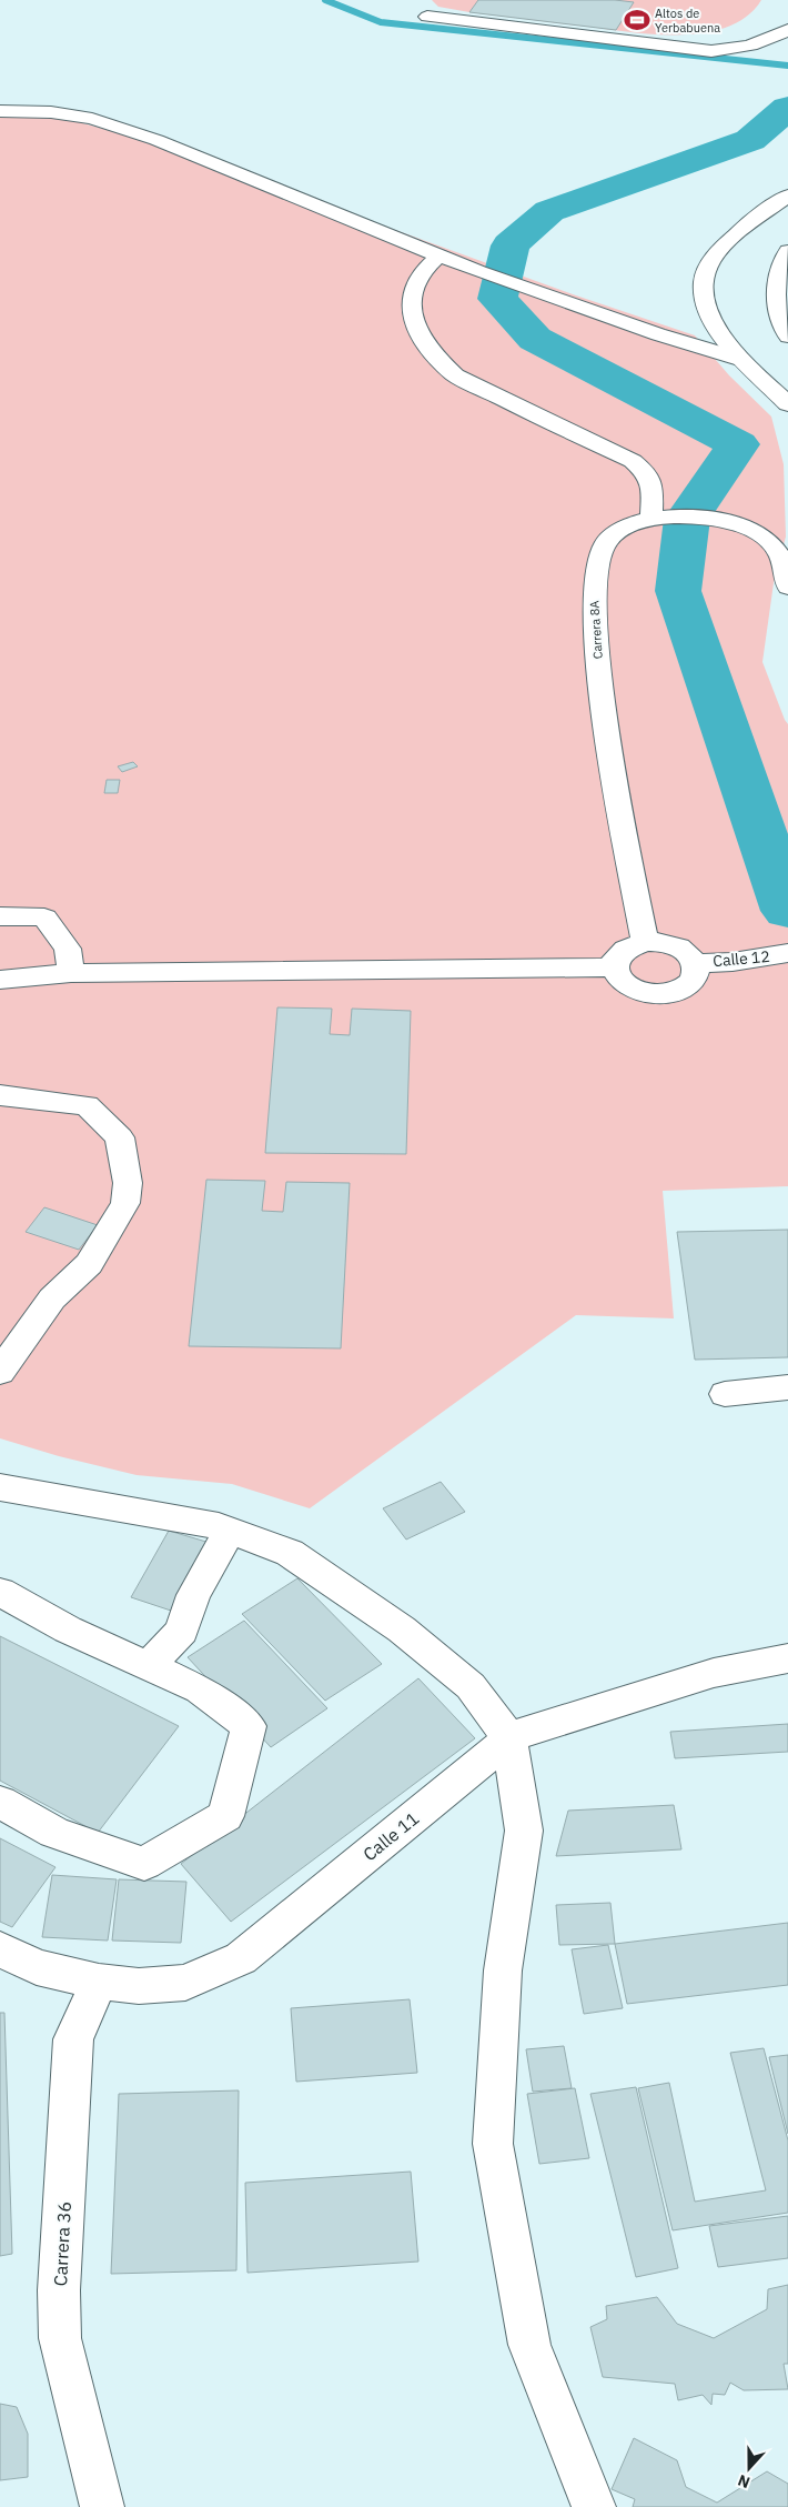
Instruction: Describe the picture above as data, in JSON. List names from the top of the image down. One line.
{"streets":{"main road":["Carrera 8A","Calle 12","Calle 11","Carrera 36"]},"crossings":[["Carrera 8A","Calle 12"],["Calle 11","Carrera 36"]],"places":{"sports":["Altos de Yerbabuena"]},"north":"bottom"}
